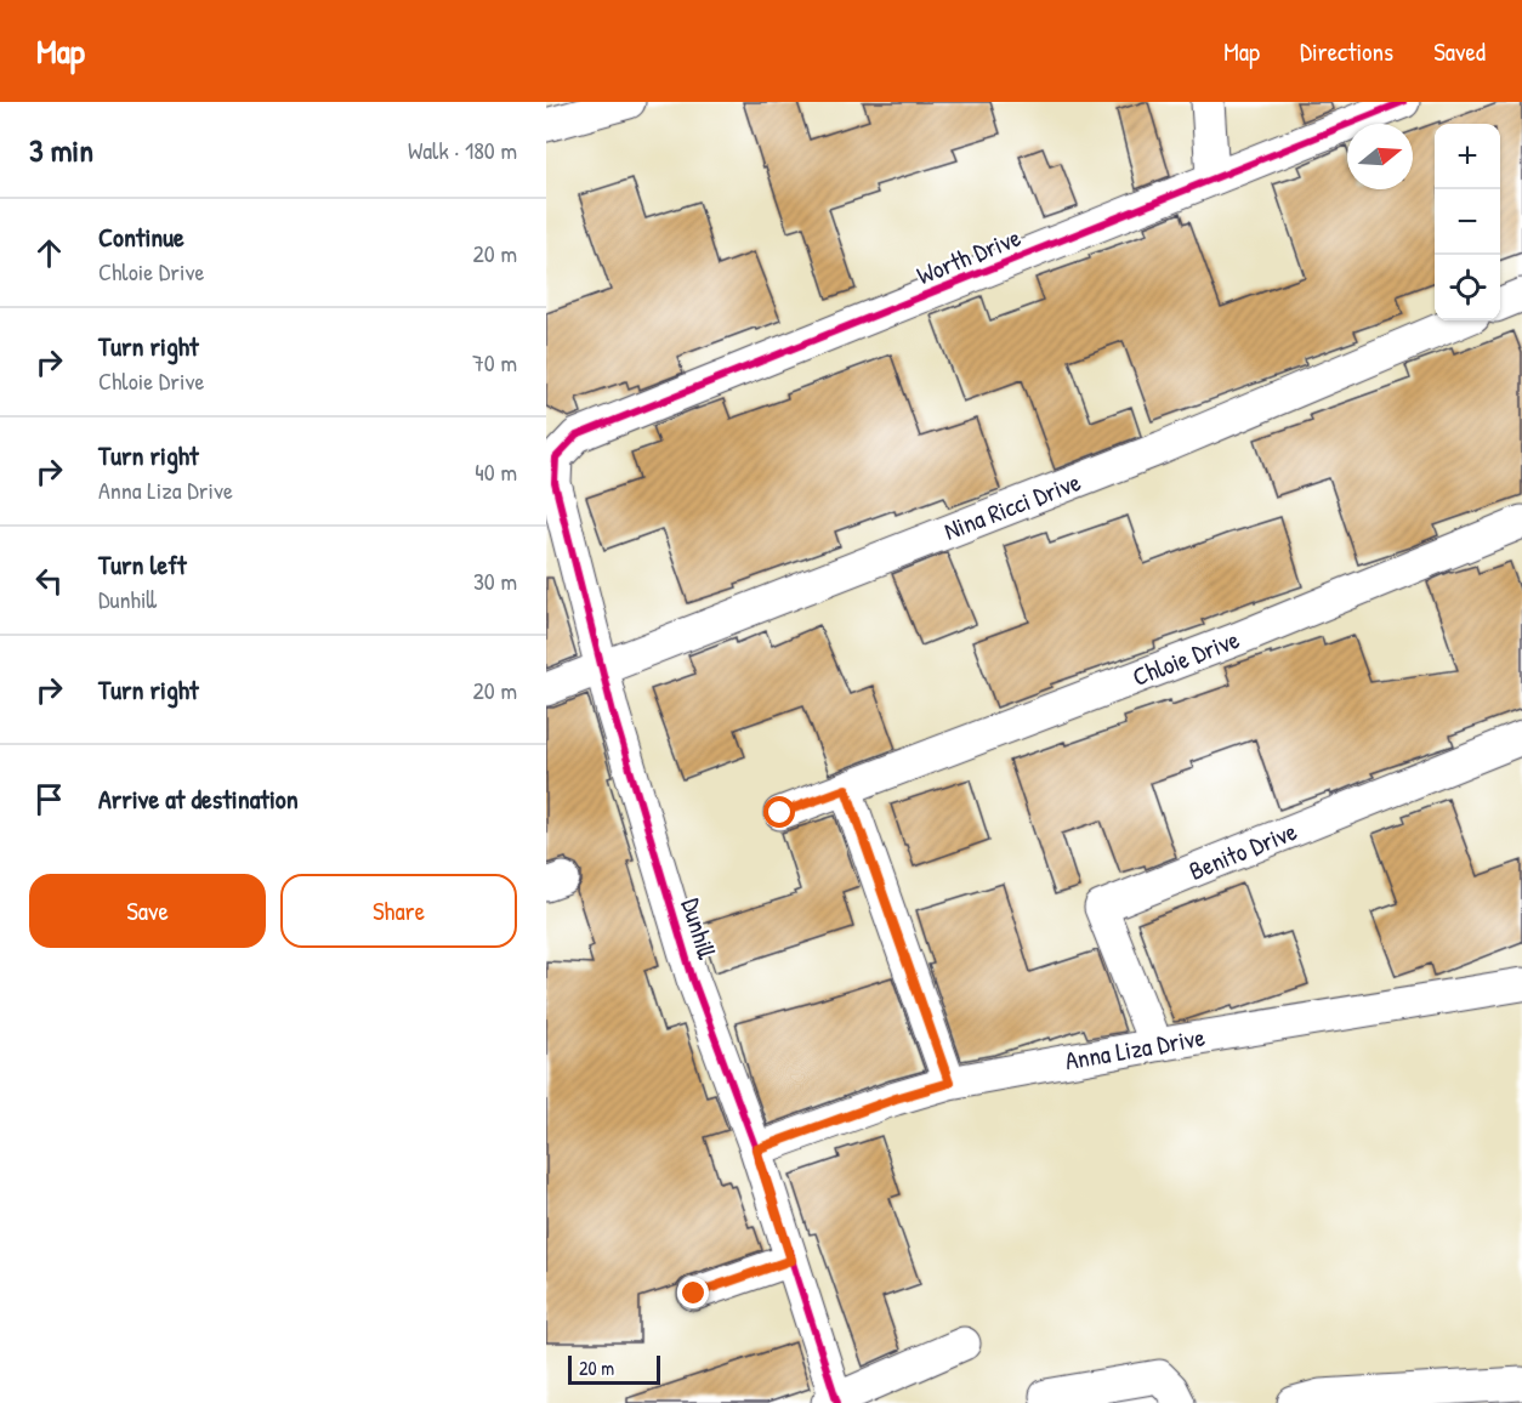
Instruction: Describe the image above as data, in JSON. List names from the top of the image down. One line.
{"streets":{"street":["Worth Drive","Nina Ricci Drive","Chloie Drive","Benito Drive","Dunhill","Anna Liza Drive"]},"crossings":[["Worth Drive","Dunhill"],["Nina Ricci Drive","Dunhill"],["Benito Drive","Anna Liza Drive"],["Dunhill","Anna Liza Drive"]],"scale_bar":"20 m","north":"right","page":{"header":"Map","nav":["Map","Directions","Saved"],"heading":["3 min","Walk · 180 m"],"map_buttons":["+","−"],"list":[["Continue","Chloie Drive","20 m"],["Turn right","Chloie Drive","70 m"],["Turn right","Anna Liza Drive","40 m"],["Turn left","Dunhill","30 m"],["Turn right","20 m"],"Arrive at destination"],"buttons":["Save","Share"],"scale":"20 m"}}
